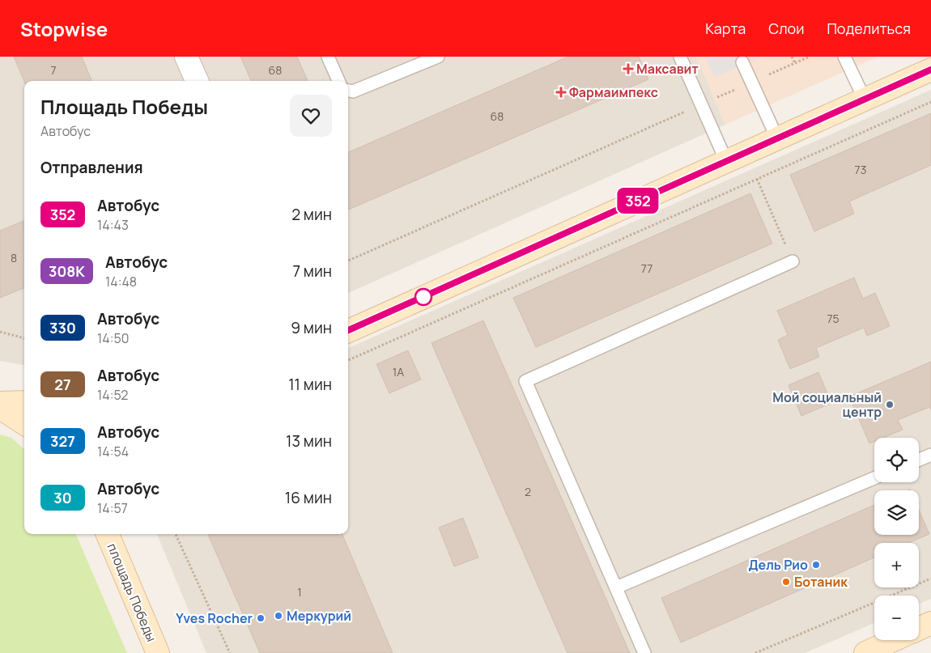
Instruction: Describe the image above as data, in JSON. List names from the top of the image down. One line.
{"streets":{"main road":["площадь Победы"]},"places":{"health":["Максавит","Фармаимпекс"],"other":["Мой социальный центр","Дель Рио","Ботаник","Меркурий","Yves Rocher"]},"lines":["bus line 352"],"house_numbers":["7","68","68","73","8","77","75","1А","2","1"],"page":{"header":"Stopwise","nav":["Карта","Слои","Поделиться"],"on_map":"352","heading":[["Площадь Победы","Автобус"],"Отправления"],"list":[{"mark":"352","name":"Автобус","note":"14:43","value":"2 мин"},{"mark":"308К","name":"Автобус","note":"14:48","value":"7 мин"},{"mark":"330","name":"Автобус","note":"14:50","value":"9 мин"},{"mark":"27","name":"Автобус","note":"14:52","value":"11 мин"},{"mark":"327","name":"Автобус","note":"14:54","value":"13 мин"},{"mark":"30","name":"Автобус","note":"14:57","value":"16 мин"}],"map_buttons":["+","−"]}}
